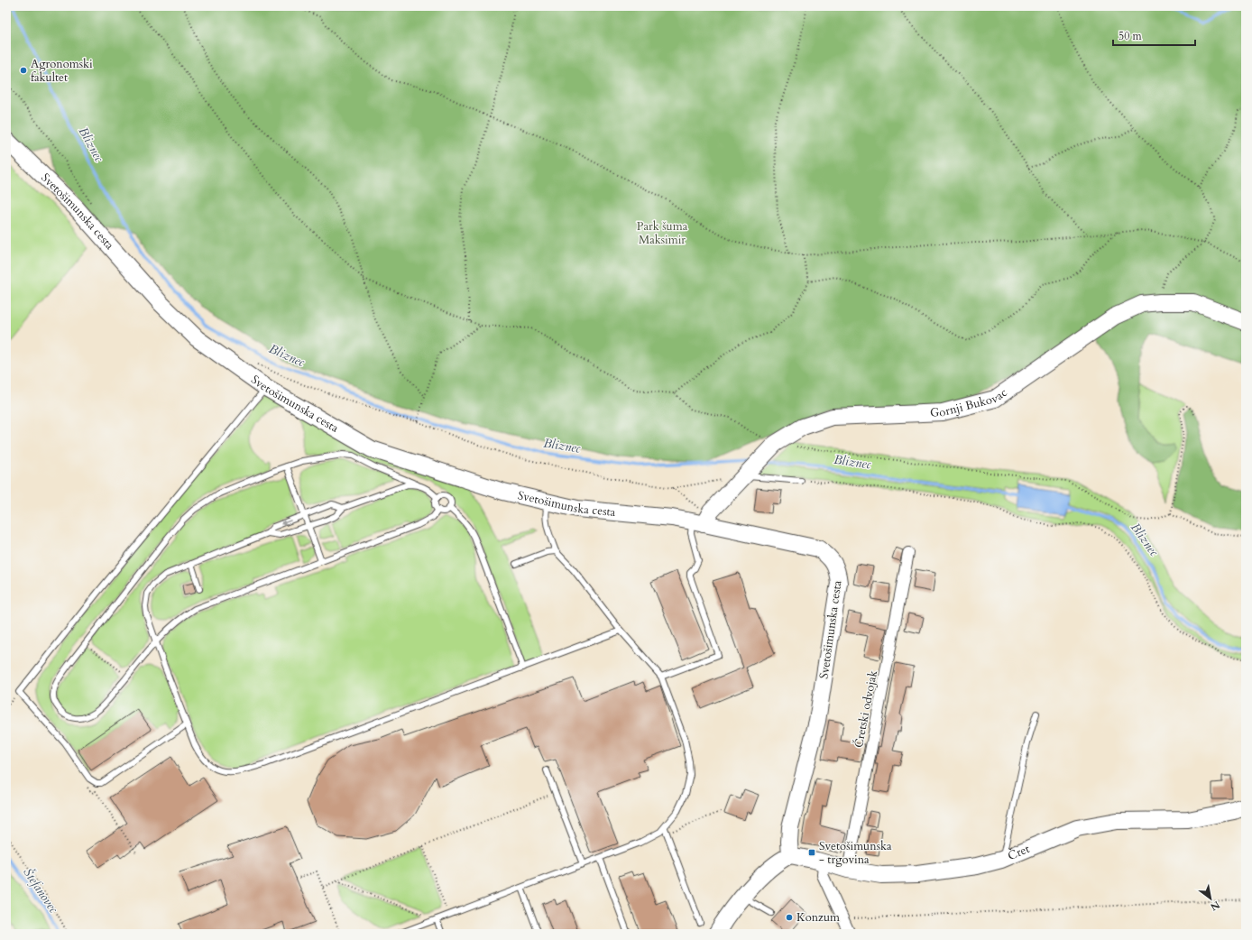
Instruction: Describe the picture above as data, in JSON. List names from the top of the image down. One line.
{"streets":{"street":["Svetošimunska cesta","Gornji Bukovac","Čretski odvojak","Čret"]},"crossings":[["Svetošimunska cesta","Gornji Bukovac"],["Svetošimunska cesta","Čret"],["Čretski odvojak","Čret"]],"water":["Bliznec","Štefanovec"],"parks":["Park šuma Maksimir"],"places":{"other":["Agronomski fakultet","Konzum"],"transit":["Svetošimunska - trgovina"]},"scale_bar":"50 m","north":"bottom right"}
